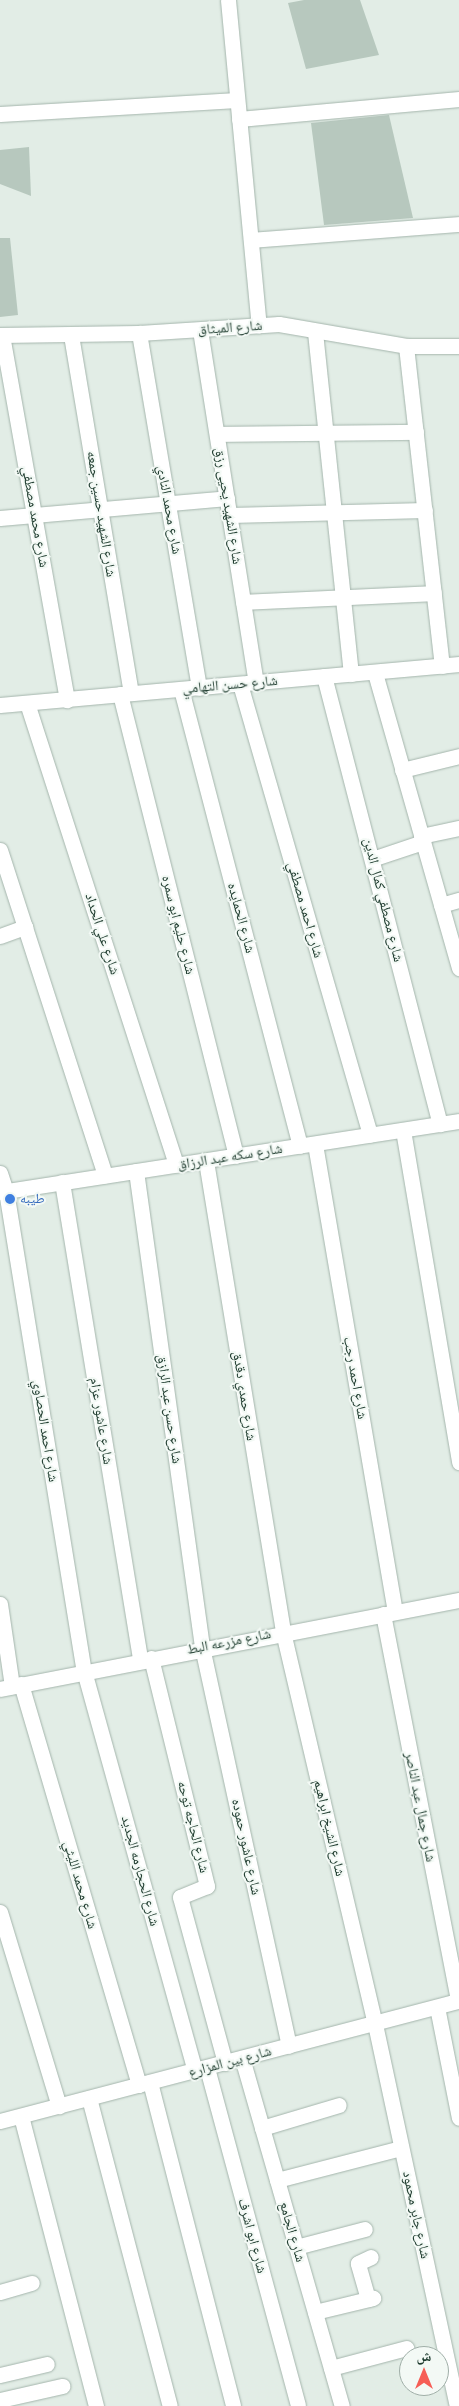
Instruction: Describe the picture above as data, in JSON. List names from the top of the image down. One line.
{"streets":{"street":["شارع الميثاق","شارع الشهيد يحيى رزق","شارع محمد النادي","شارع الشهيد حسين جمعه","شارع محمد مصطفي","شارع حسن التهامي","شارع مصطفي كمال الدين","شارع احمد مصطفي","شارع الحمايده","شارع حليم ابو سمره","شارع علي الحداد","شارع سكه عبد الرزاق","شارع احمد رجب","شارع حمدي دقدق","شارع حسن عبد الرازق","شارع عاشور عزام","شارع احمد الحصاوي","شارع مزرعه البط","شارع جمال عبد الناصر","شارع الحاجه توحه","شارع الشيخ ابراهيم","شارع عاشور حموده","شارع الحجارمه الجديد","شارع محمد الليثي","شارع بين المزارع","شارع جابر محمود","شارع الجامع","شارع ابو اشرف"]},"crossings":[["شارع الميثاق","شارع الشهيد يحيى رزق"],["شارع الميثاق","شارع محمد النادي"],["شارع الميثاق","شارع الشهيد حسين جمعه"],["شارع الميثاق","شارع محمد مصطفي"],["شارع الشهيد يحيى رزق","شارع حسن التهامي"],["شارع محمد النادي","شارع حسن التهامي"],["شارع الشهيد حسين جمعه","شارع حسن التهامي"],["شارع الشهيد حسين جمعه","شارع حليم ابو سمره"],["شارع محمد مصطفي","شارع حسن التهامي"],["شارع حسن التهامي","شارع مصطفي كمال الدين"],["شارع حسن التهامي","شارع احمد مصطفي"],["شارع حسن التهامي","شارع الحمايده"],["شارع حسن التهامي","شارع حليم ابو سمره"],["شارع حسن التهامي","شارع علي الحداد"],["شارع مصطفي كمال الدين","شارع سكه عبد الرزاق"],["شارع احمد مصطفي","شارع سكه عبد الرزاق"],["شارع الحمايده","شارع سكه عبد الرزاق"],["شارع الحمايده","شارع احمد رجب"],["شارع حليم ابو سمره","شارع سكه عبد الرزاق"],["شارع علي الحداد","شارع سكه عبد الرزاق"],["شارع سكه عبد الرزاق","شارع احمد رجب"],["شارع سكه عبد الرزاق","شارع حمدي دقدق"],["شارع سكه عبد الرزاق","شارع حسن عبد الرازق"],["شارع سكه عبد الرزاق","شارع عاشور عزام"],["شارع سكه عبد الرزاق","شارع احمد الحصاوي"],["شارع احمد رجب","شارع مزرعه البط"],["شارع احمد رجب","شارع جمال عبد الناصر"],["شارع حمدي دقدق","شارع مزرعه البط"],["شارع حمدي دقدق","شارع الشيخ ابراهيم"],["شارع حسن عبد الرازق","شارع مزرعه البط"],["شارع حسن عبد الرازق","شارع عاشور حموده"],["شارع عاشور عزام","شارع مزرعه البط"],["شارع عاشور عزام","شارع الحاجه توحه"],["شارع احمد الحصاوي","شارع مزرعه البط"],["شارع احمد الحصاوي","شارع الحجارمه الجديد"],["شارع مزرعه البط","شارع جمال عبد الناصر"],["شارع مزرعه البط","شارع الحاجه توحه"],["شارع مزرعه البط","شارع الشيخ ابراهيم"],["شارع مزرعه البط","شارع عاشور حموده"],["شارع مزرعه البط","شارع الحجارمه الجديد"],["شارع مزرعه البط","شارع محمد الليثي"],["شارع جمال عبد الناصر","شارع بين المزارع"],["شارع الحاجه توحه","شارع بين المزارع"],["شارع الشيخ ابراهيم","شارع بين المزارع"],["شارع الشيخ ابراهيم","شارع جابر محمود"],["شارع عاشور حموده","شارع بين المزارع"],["شارع الحجارمه الجديد","شارع بين المزارع"],["شارع الحجارمه الجديد","شارع ابو اشرف"],["شارع محمد الليثي","شارع بين المزارع"],["شارع بين المزارع","شارع جابر محمود"],["شارع بين المزارع","شارع الجامع"],["شارع بين المزارع","شارع ابو اشرف"]],"places":["طيبه"],"north":"top"}
